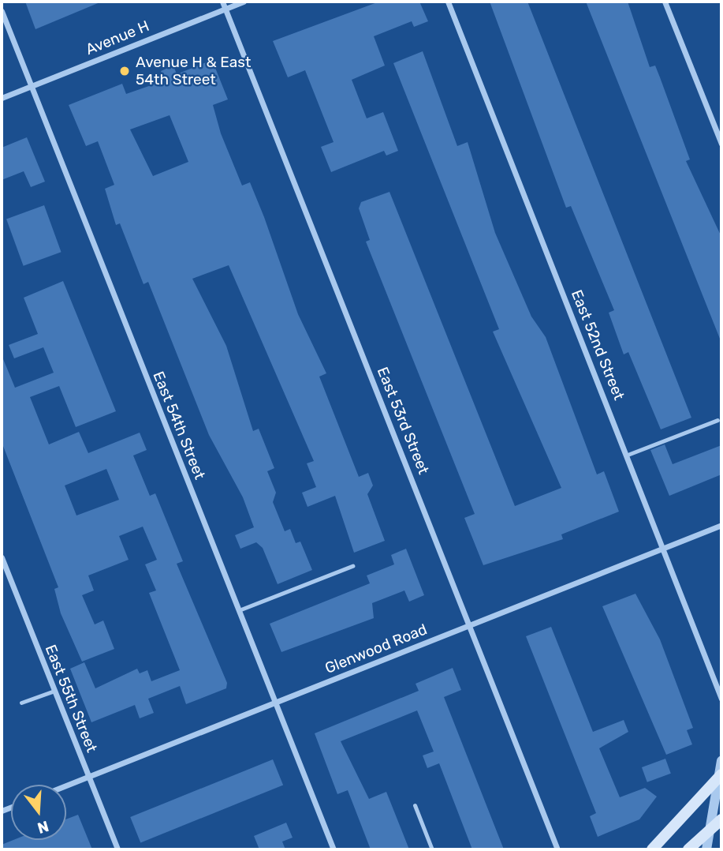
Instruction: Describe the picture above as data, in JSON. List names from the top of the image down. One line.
{"streets":{"street":["Avenue H","East 52nd Street","East 53rd Street","East 54th Street","Glenwood Road","East 55th Street"]},"crossings":[["Avenue H","East 53rd Street"],["Avenue H","East 54th Street"],["East 52nd Street","Glenwood Road"],["East 53rd Street","Glenwood Road"],["East 54th Street","Glenwood Road"],["Glenwood Road","East 55th Street"]],"places":["Avenue H & East 54th Street"],"north":"bottom"}
